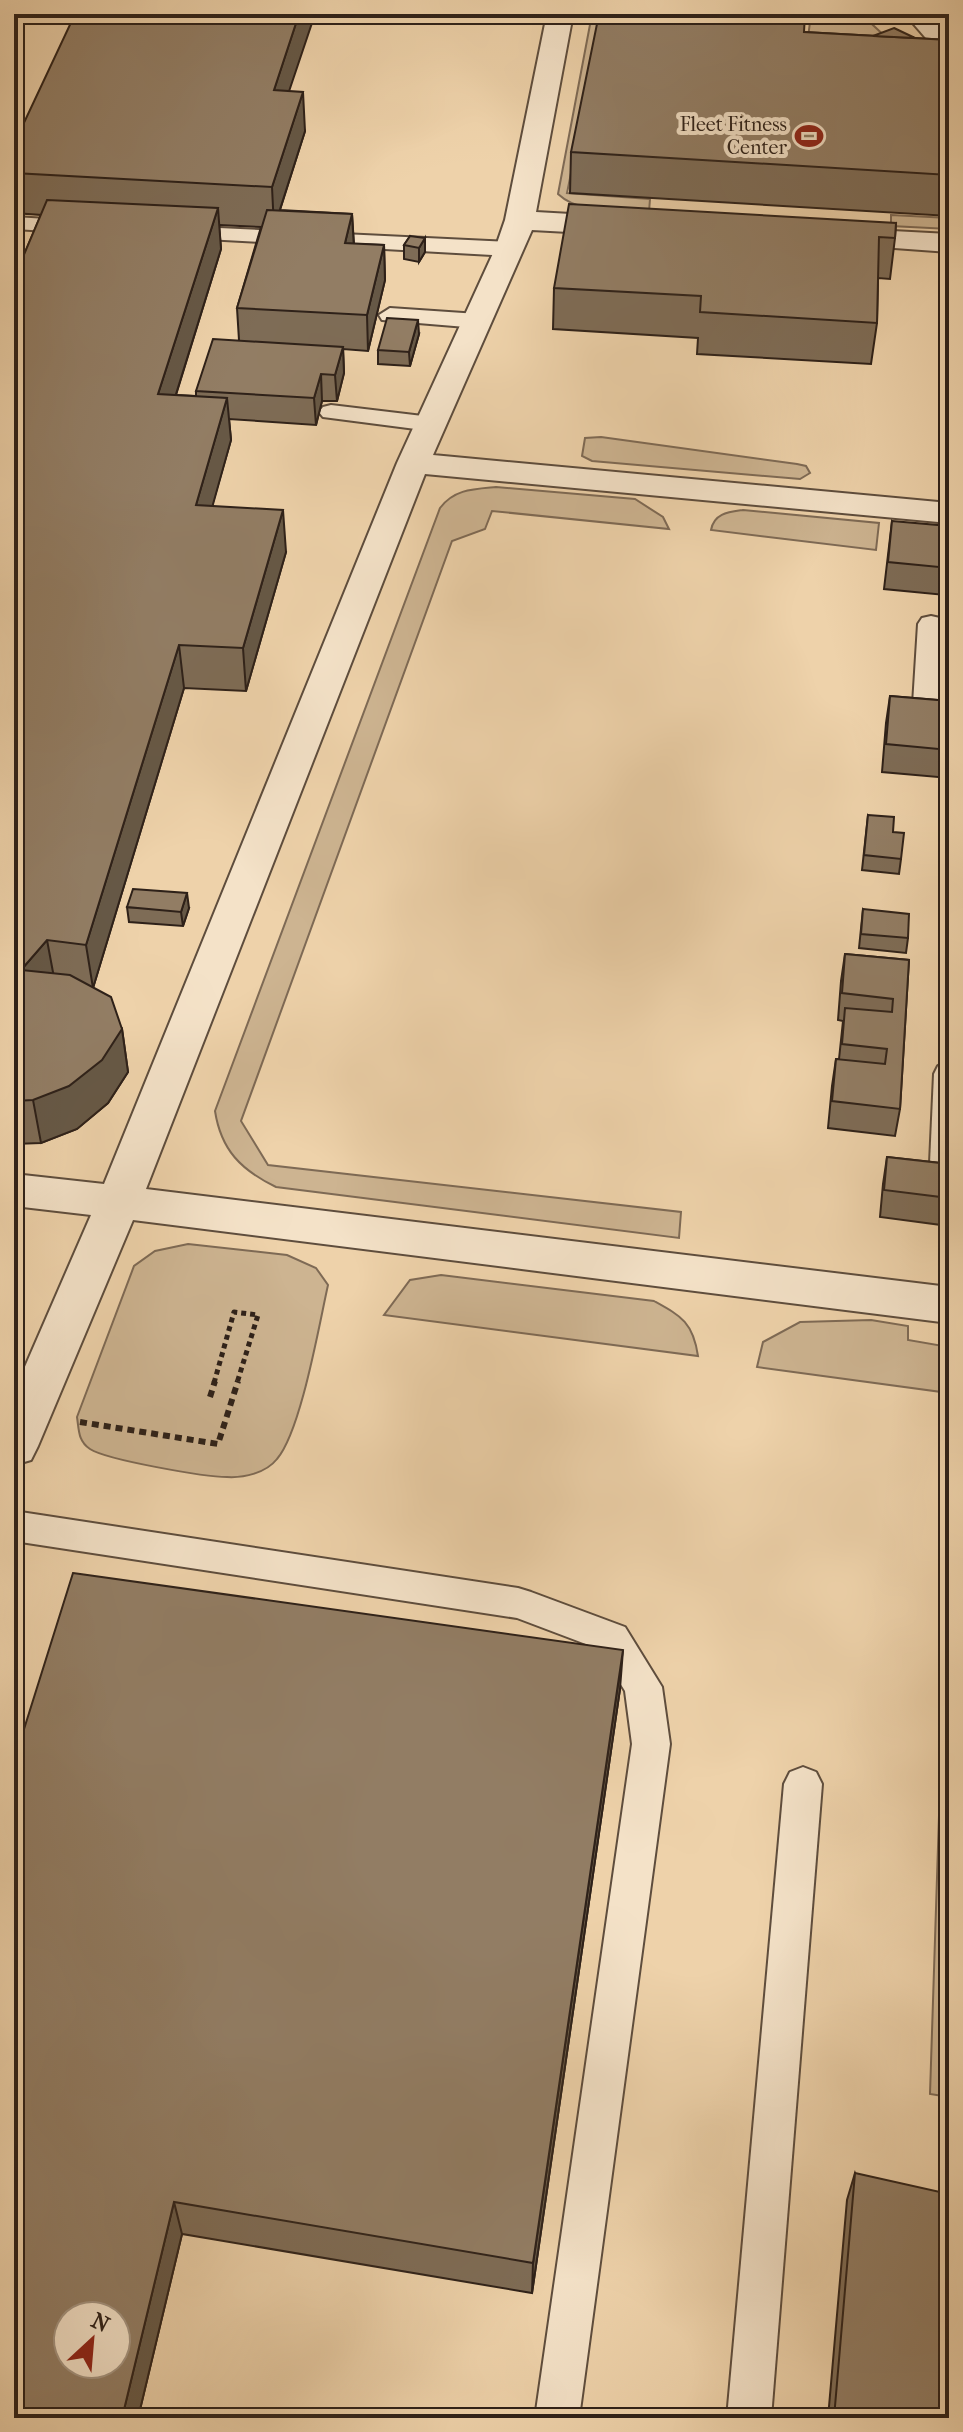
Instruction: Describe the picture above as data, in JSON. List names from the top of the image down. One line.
{"places":{"sports":["Fleet Fitness Center"]},"north":"top right"}
